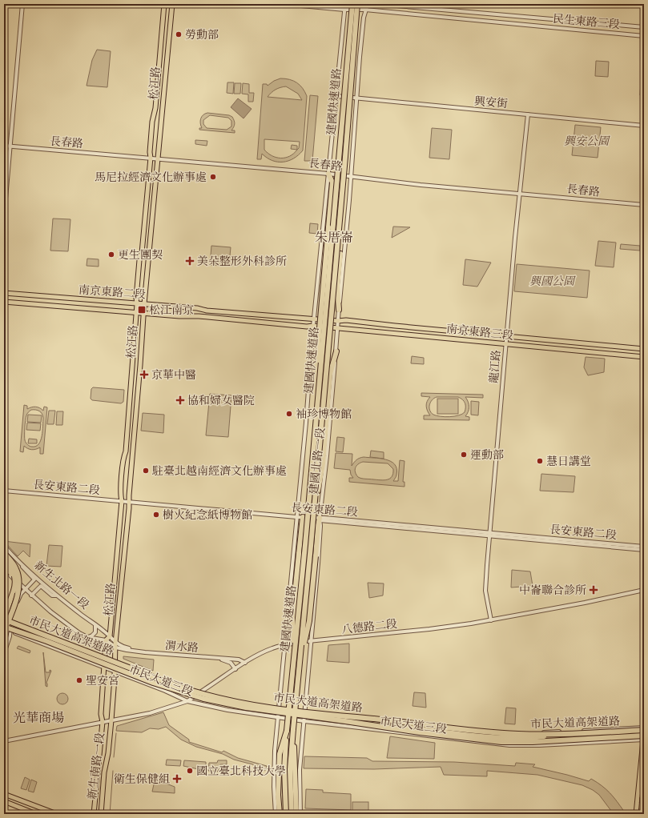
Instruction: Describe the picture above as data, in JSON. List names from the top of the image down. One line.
{"streets":{"highway":["建國快速道路","市民大道高架道路"],"main road":["松江路","南京東路二段","南京東路三段","新生南路一段"],"street":["民生東路三段","興安街","長春路","龍江路","建國北路一段","長安東路二段","新生北路一段","八德路二段","渭水路","市民大道三段"]},"crossings":[["民生東路三段","建國北路一段"],["松江路","長春路"],["松江路","南京東路二段"],["松江路","長安東路二段"],["松江路","新生北路一段"],["松江路","渭水路"],["興安街","龍江路"],["興安街","建國北路一段"],["長春路","龍江路"],["長春路","建國北路一段"],["南京東路二段","南京東路三段"],["南京東路二段","建國北路一段"],["南京東路三段","龍江路"],["南京東路三段","建國北路一段"],["龍江路","長安東路二段"],["龍江路","八德路二段"],["建國北路一段","長安東路二段"],["建國北路一段","八德路二段"],["建國北路一段","市民大道三段"],["新生北路一段","渭水路"],["八德路二段","渭水路"],["八德路二段","市民大道三段"],["八德路二段","新生南路一段"],["市民大道高架道路","市民大道三段"]],"districts":["朱厝崙","光華商場"],"parks":["興安公園","興國公園"],"places":{"other":["勞動部","馬尼拉經濟文化辦事處","更生團契","袖珍博物館","運動部","慧日講堂","駐臺北越南經濟文化辦事處","樹火紀念紙博物館","聖安宮","國立臺北科技大學"],"health":["美朵整形外科診所","京華中醫","協和婦女醫院","中崙聯合診所","衛生保健組"],"transit":["松江南京"]}}
